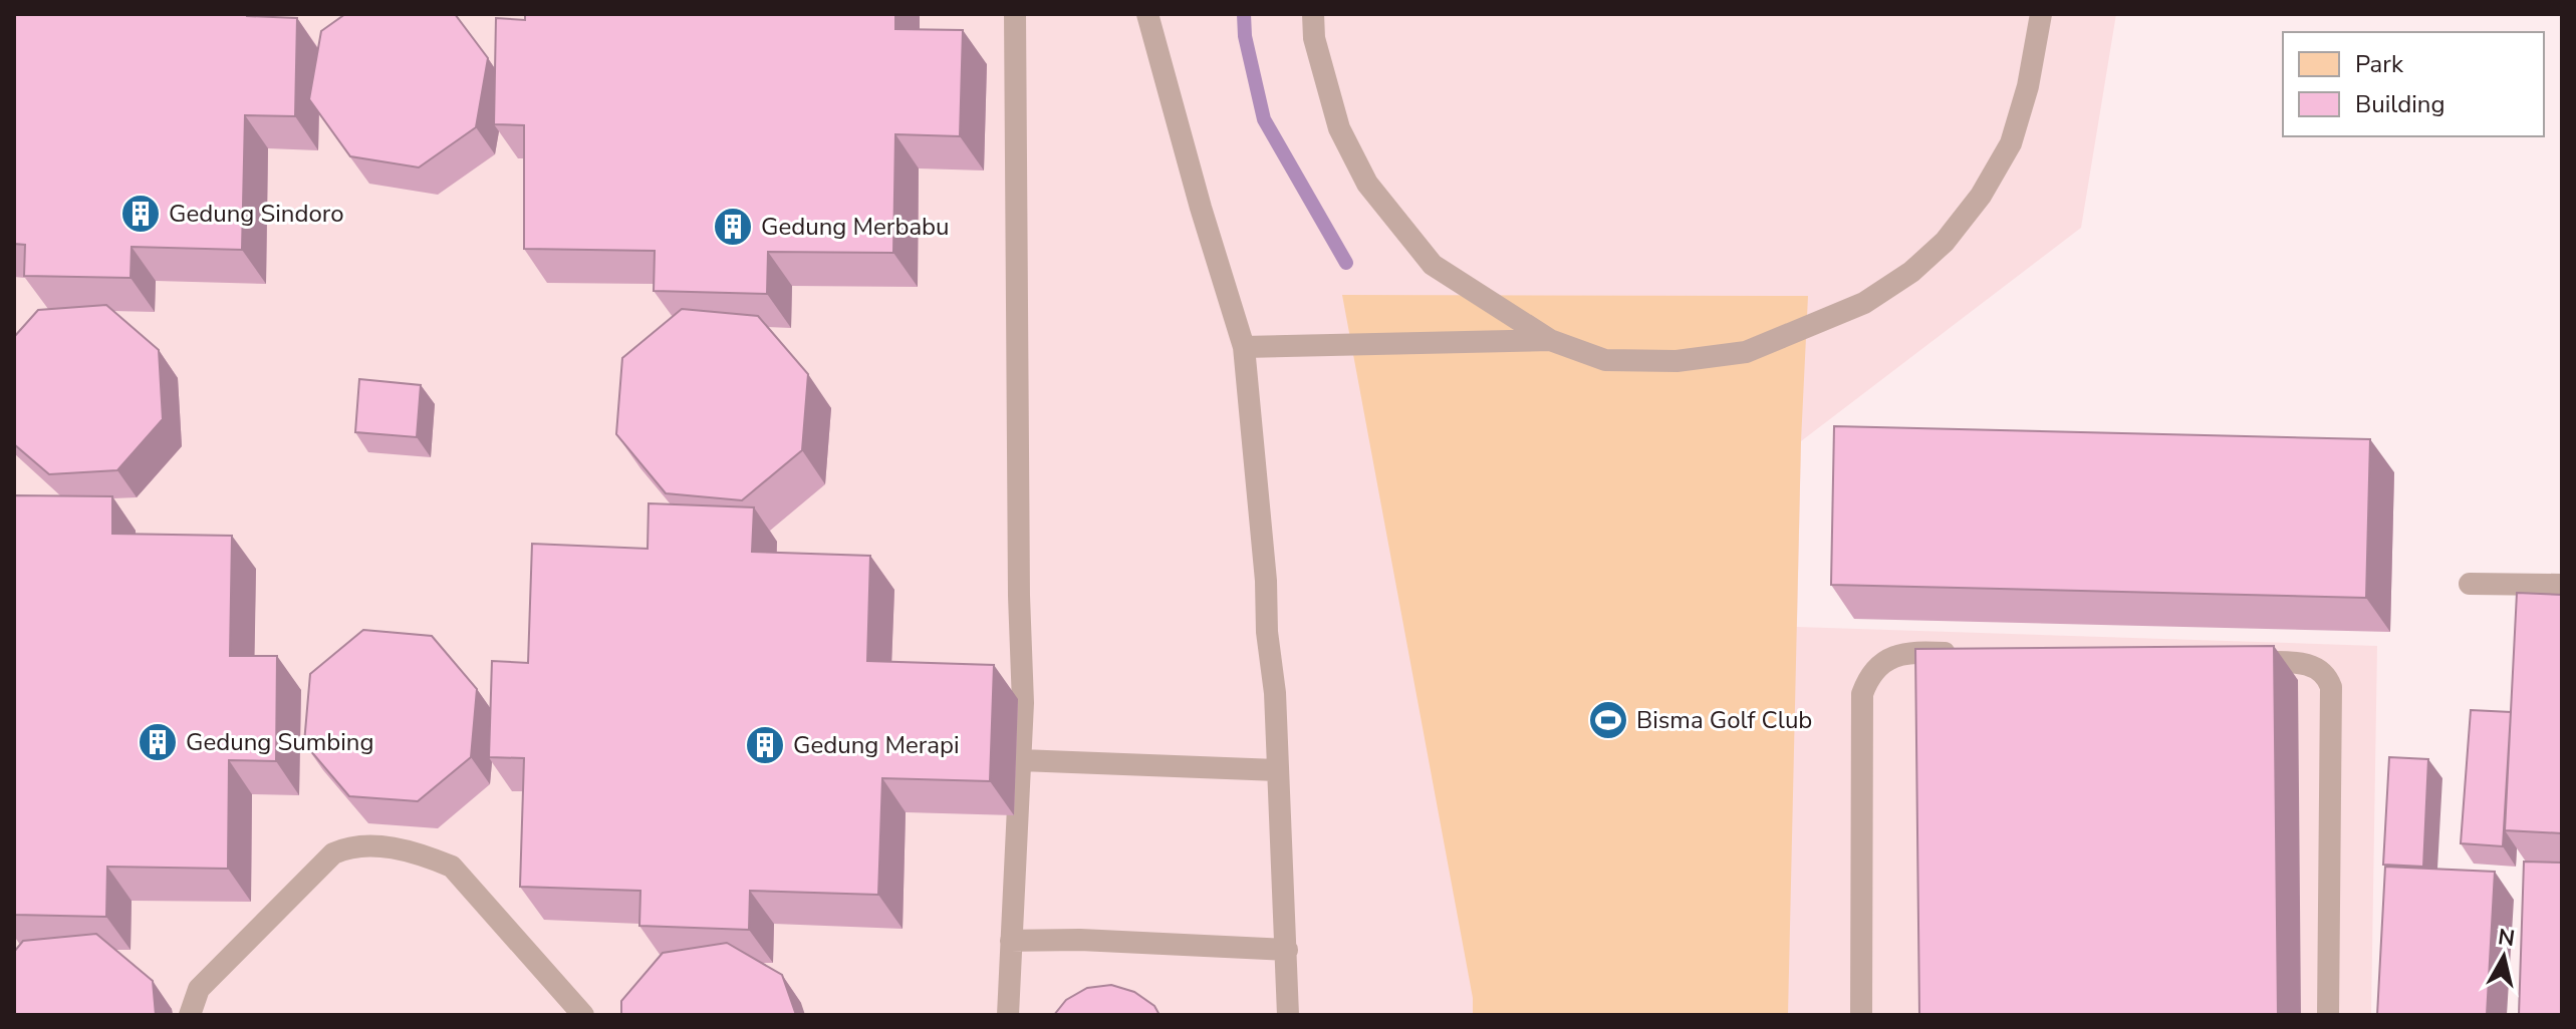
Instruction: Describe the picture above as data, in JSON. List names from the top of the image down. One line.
{"places":{"building":["Gedung Sindoro","Gedung Merbabu","Gedung Sumbing","Gedung Merapi"],"sports":["Bisma Golf Club"]},"legend":["Park","Building"],"north":"top"}
